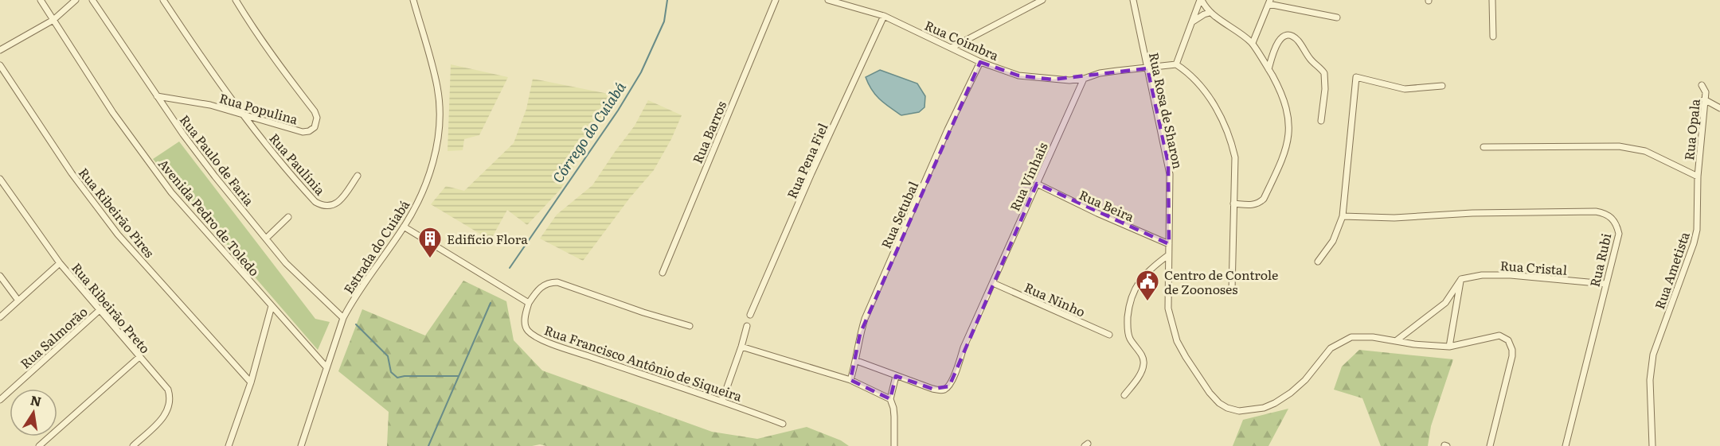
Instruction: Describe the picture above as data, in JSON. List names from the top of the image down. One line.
{"streets":{"street":["Rua Coimbra","Rua Populina","Rua Rosa de Sharon","Rua Opala","Rua Barros","Rua Paulo de Faria","Rua Pena Fiel","Rua Paulínia","Rua Vinhais","Rua Beira","Rua Ribeirão Pires","Rua Setubal","Avenida Pedro de Toledo","Estrada do Cuiabá","Rua Rubi","Rua Cristal","Rua Ametista","Rua Ninho","Rua Ribeirão Preto","Rua Salmorão","Rua Francisco Antônio de Siqueira"]},"crossings":[["Rua Coimbra","Rua Rosa de Sharon"],["Rua Coimbra","Rua Pena Fiel"],["Rua Coimbra","Rua Vinhais"],["Rua Coimbra","Rua Setubal"],["Rua Populina","Rua Paulo de Faria"],["Rua Populina","Rua Paulínia"],["Rua Rosa de Sharon","Rua Beira"],["Rua Opala","Rua Ametista"],["Rua Paulo de Faria","Estrada do Cuiabá"],["Rua Vinhais","Rua Beira"],["Rua Vinhais","Rua Ninho"],["Avenida Pedro de Toledo","Estrada do Cuiabá"],["Rua Rubi","Rua Cristal"],["Rua Ribeirão Preto","Rua Salmorão"]],"water":["Córrego do Cuiabá"],"places":{"building":["Edifício Flora"],"public building":["Centro de Controle de Zoonoses"]},"north":"top"}
